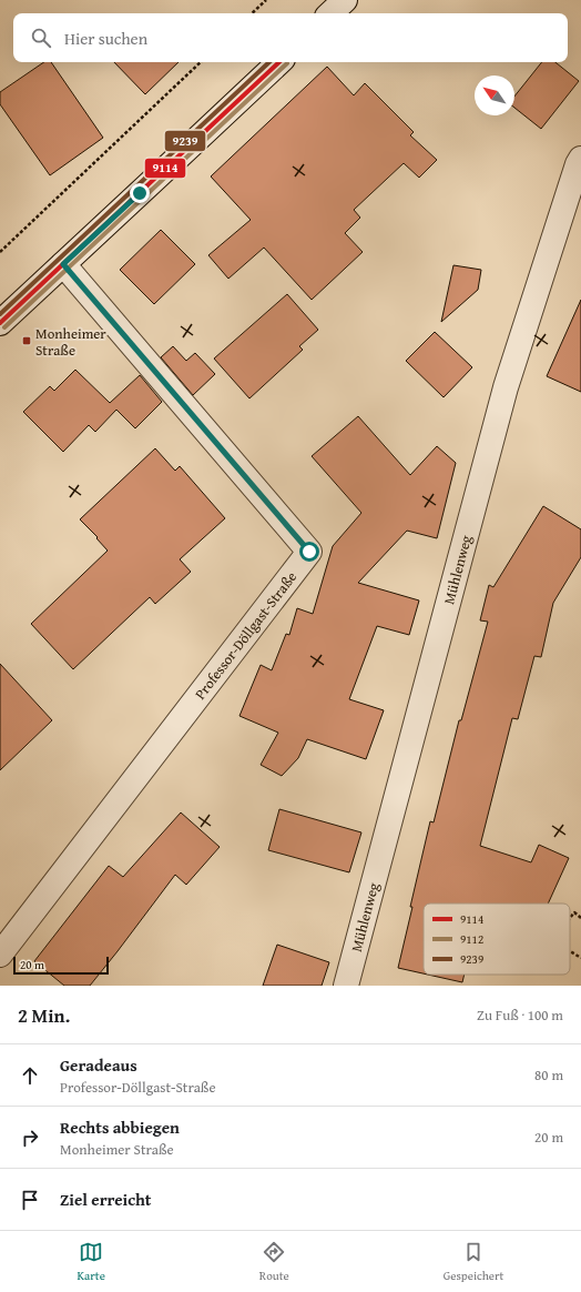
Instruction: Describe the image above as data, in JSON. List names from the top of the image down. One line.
{"streets":{"street":["Mühlenweg","Professor-Döllgast-Straße"]},"places":{"transit":["Monheimer Straße"]},"lines":["transit line 9114","transit line 9239","transit line 9112"],"legend":["9114","9112","9239"],"scale_bar":"20 m","north":"top left","page":{"search":"Hier suchen","scale":"20 m","heading":["2 Min.","Zu Fuß · 100 m"],"list":[["Geradeaus","Professor-Döllgast-Straße","80 m"],["Rechts abbiegen","Monheimer Straße","20 m"],"Ziel erreicht"],"nav":["Karte","Route","Gespeichert"]}}
